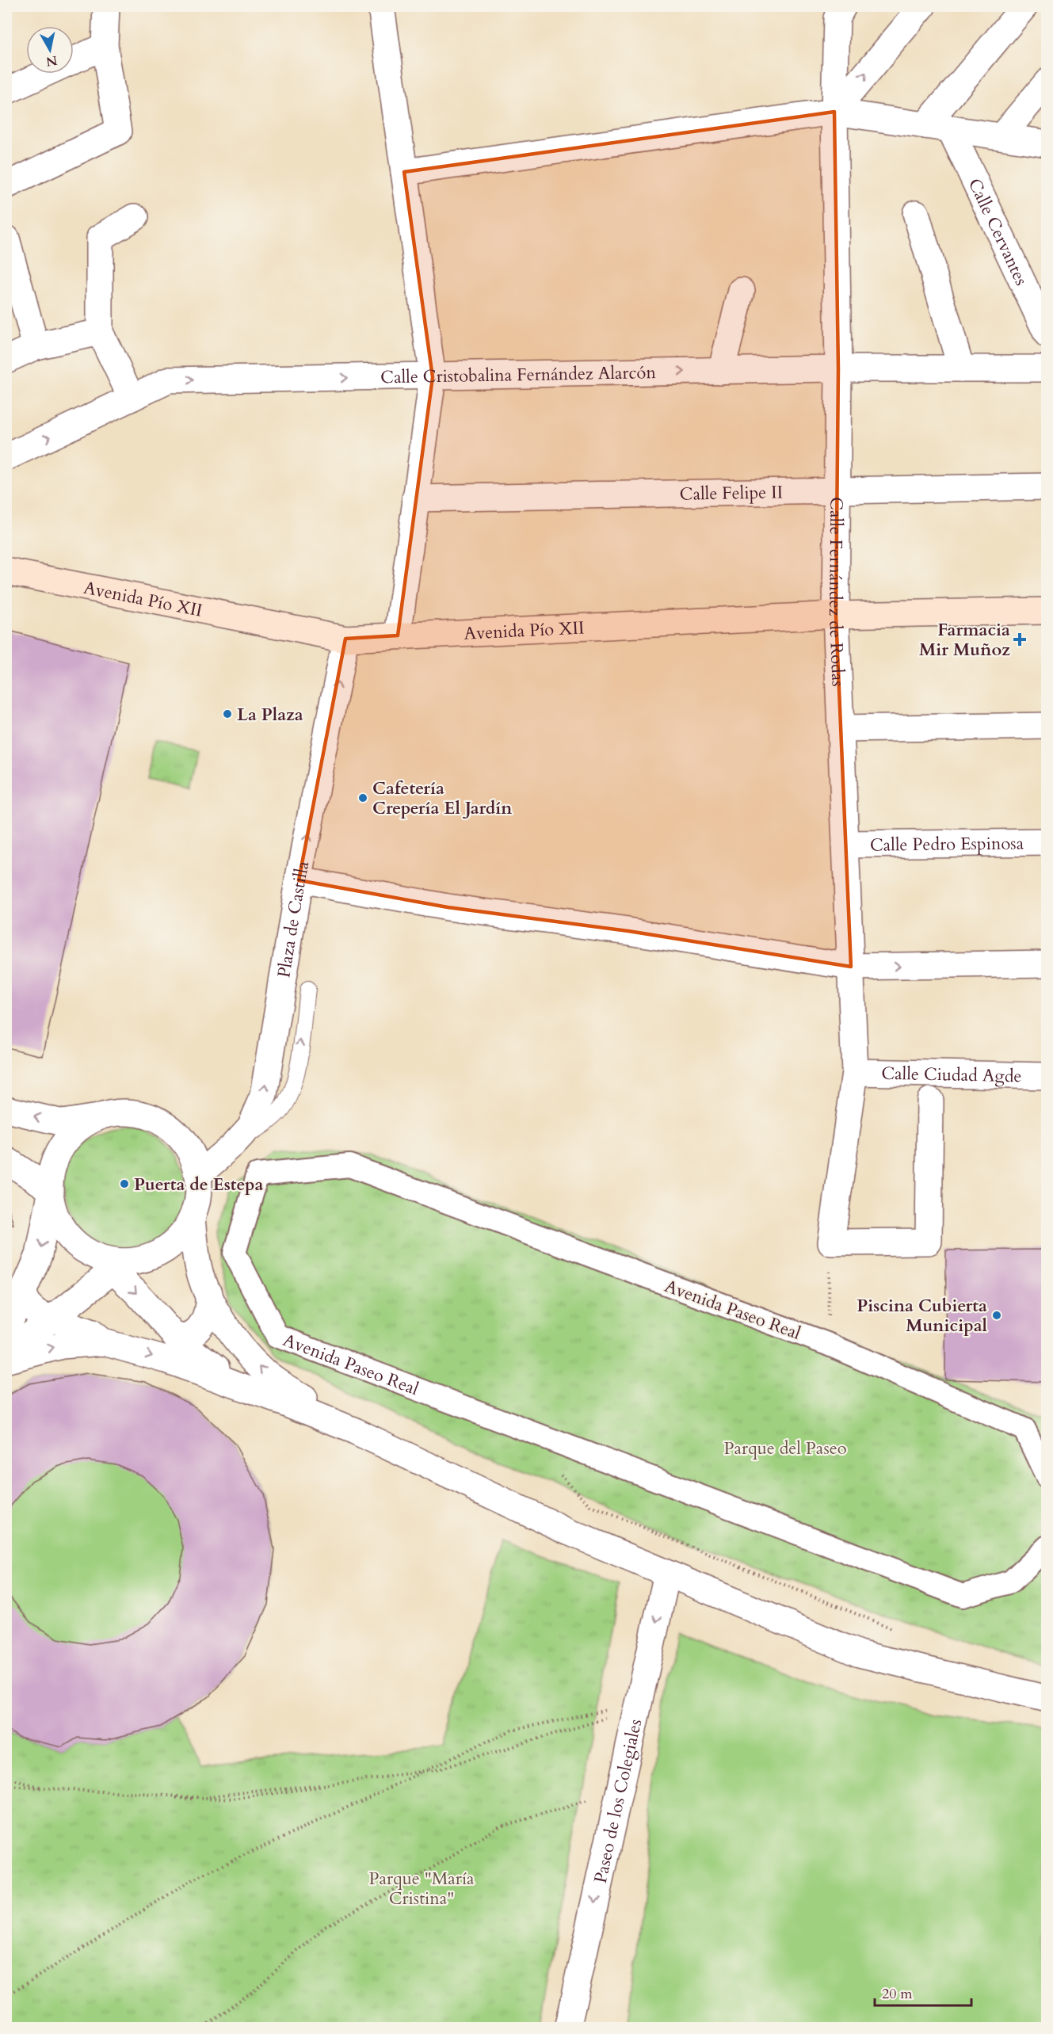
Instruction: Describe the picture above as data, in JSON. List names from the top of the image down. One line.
{"streets":{"main road":["Avenida Pío XII"],"street":["Calle Cervantes","Calle Cristobalina Fernández Alarcón","Calle Felipe II","Calle Fernández de Rodas","Calle Pedro Espinosa","Plaza de Castilla","Calle Ciudad Agde","Avenida Paseo Real","Paseo de los Colegiales"]},"crossings":[["Calle Cristobalina Fernández Alarcón","Calle Fernández de Rodas"],["Calle Felipe II","Calle Fernández de Rodas"],["Calle Fernández de Rodas","Avenida Pío XII"],["Calle Fernández de Rodas","Calle Pedro Espinosa"],["Calle Fernández de Rodas","Calle Ciudad Agde"],["Avenida Pío XII","Plaza de Castilla"]],"one_way":["Plaza de Castilla","Paseo de los Colegiales"],"parks":["Parque del Paseo","Parque \"María Cristina\""],"places":{"health":["Farmacia Mir Muñoz"],"other":["La Plaza","Cafetería Crepería El Jardín","Puerta de Estepa","Piscina Cubierta Municipal"]},"scale_bar":"20 m","north":"bottom"}
